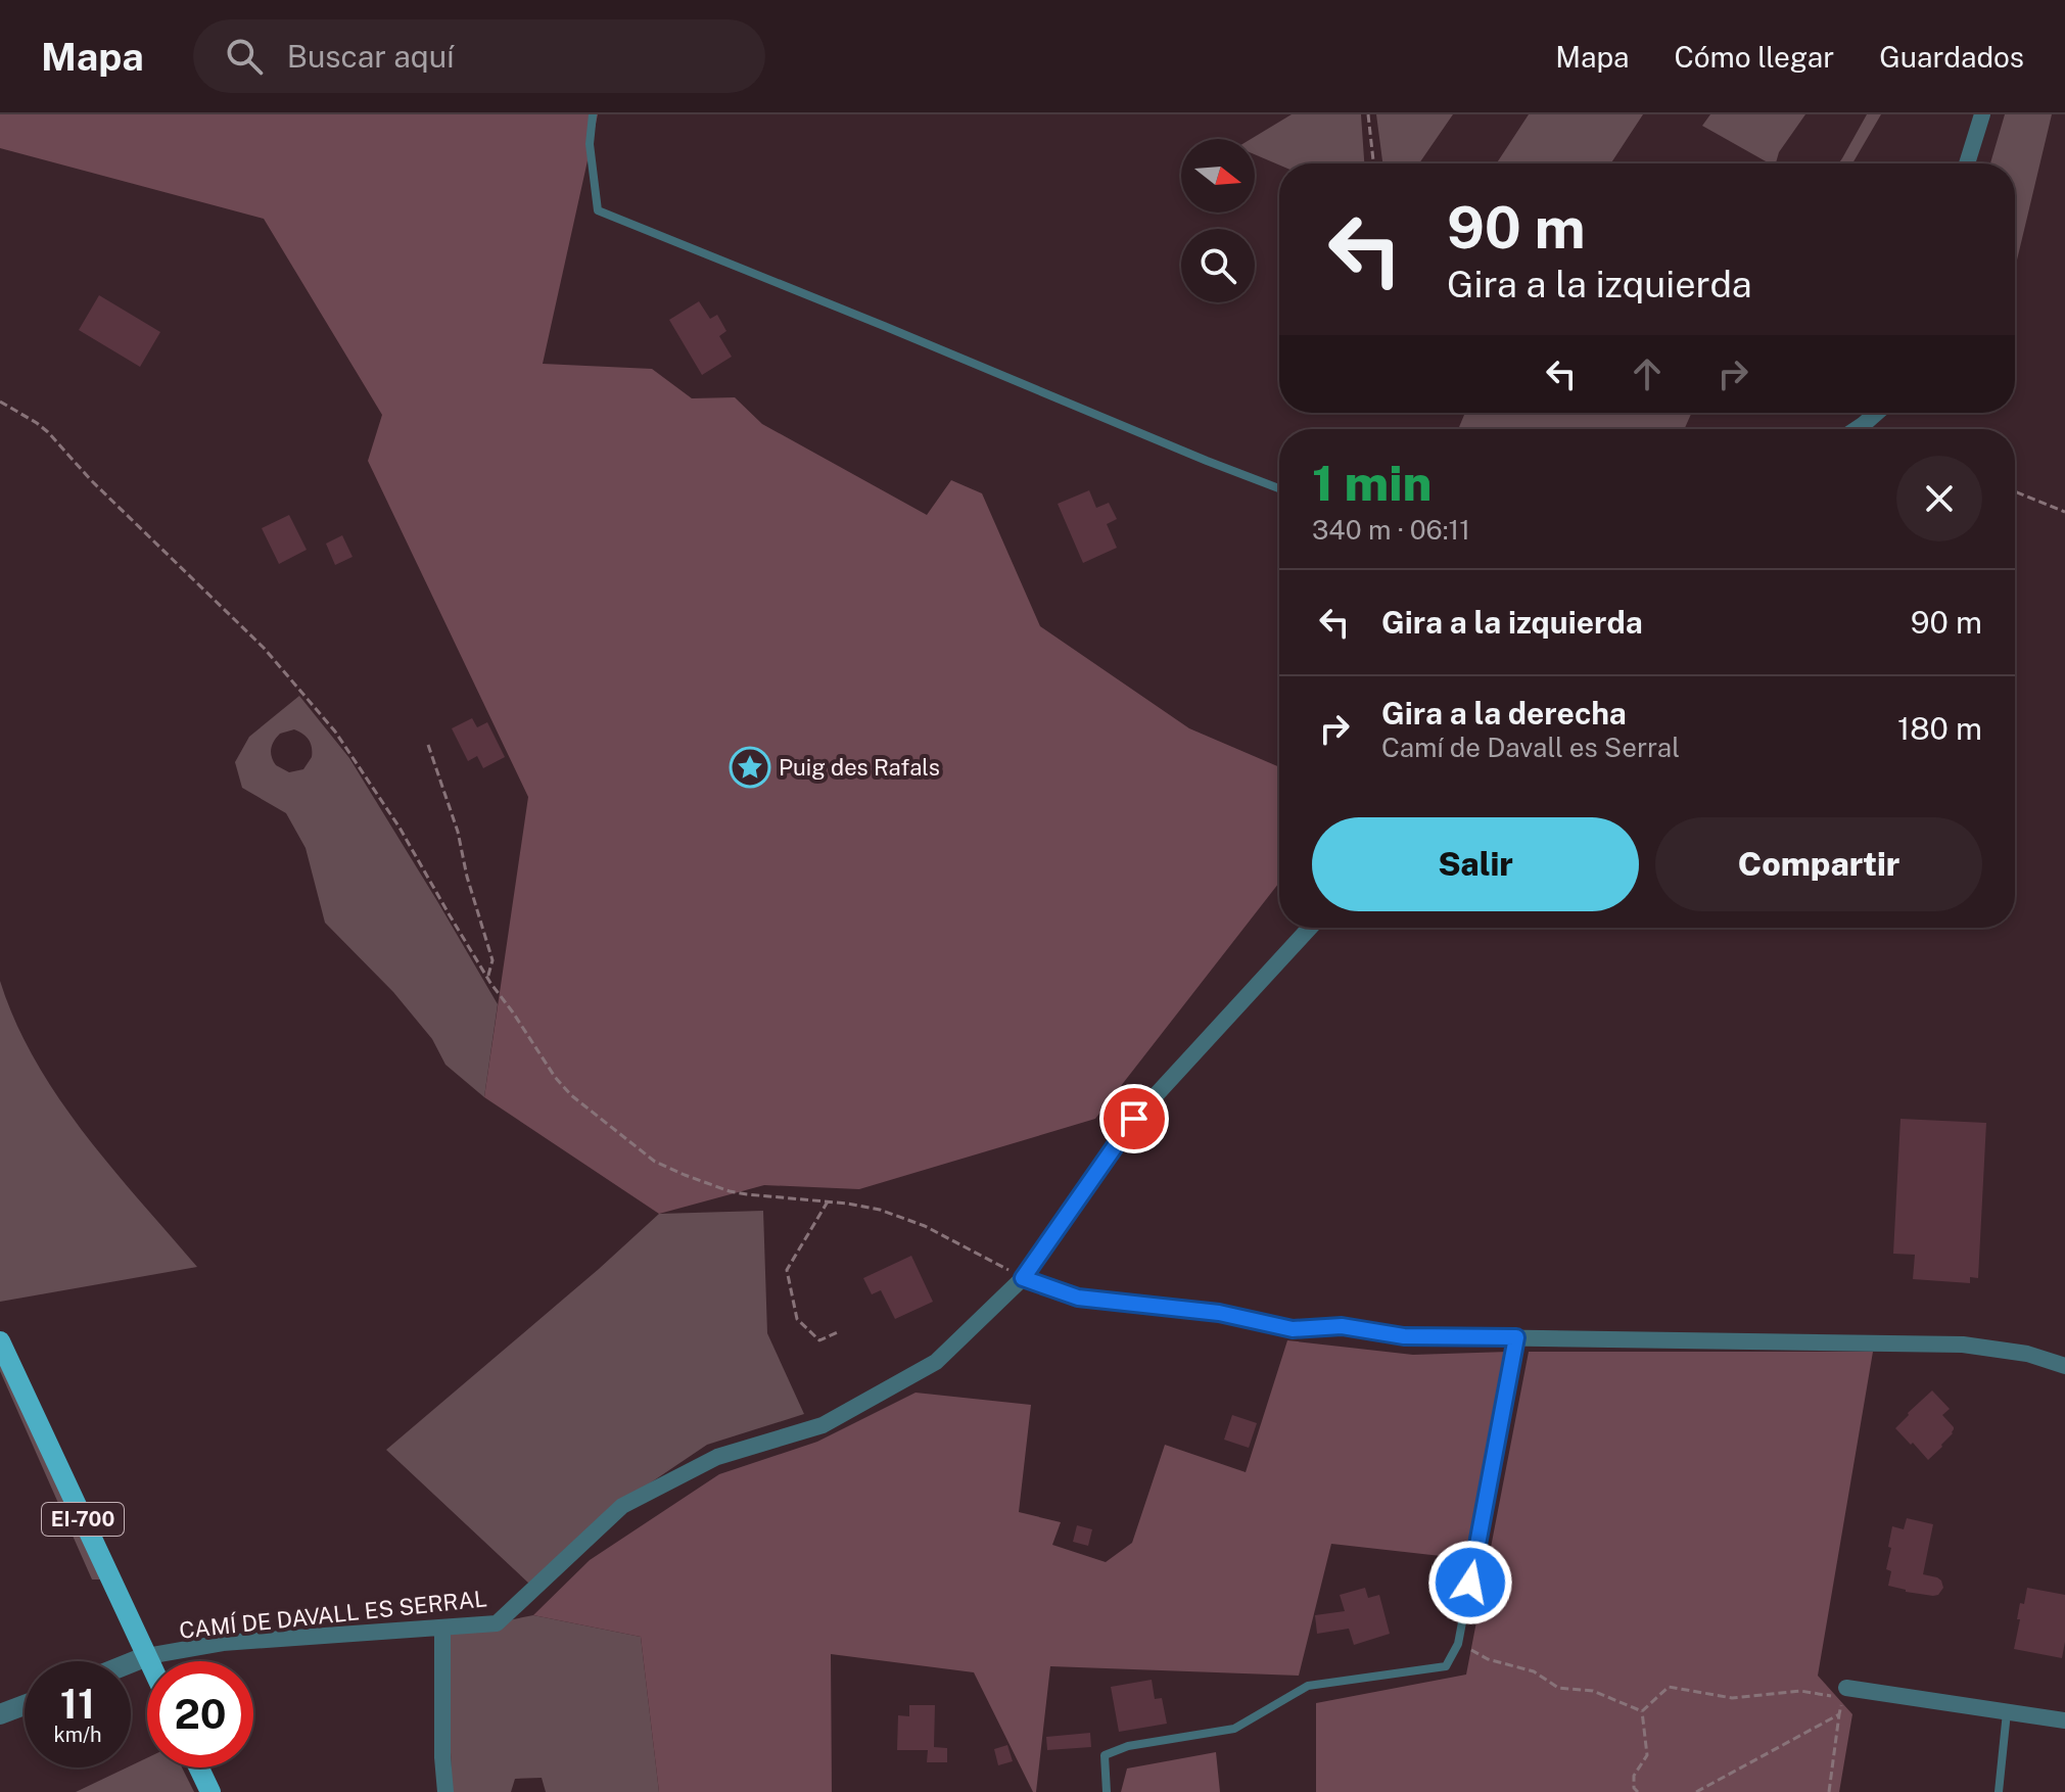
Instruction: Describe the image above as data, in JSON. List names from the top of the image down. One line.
{"streets":{"main road":["EI-700"],"street":["CAMÍ DE DAVALL ES SERRAL"]},"crossings":[["EI-700","CAMÍ DE DAVALL ES SERRAL"]],"places":{"place":["Puig des Rafals"]},"north":"right","page":{"header":"Mapa","search":"Buscar aquí","nav":["Mapa","Cómo llegar","Guardados"],"turn":["90 m","Gira a la izquierda"],"heading":["1 min","340 m · 06:11"],"list":[{"name":"Gira a la izquierda","value":"90 m"},{"name":"Gira a la derecha","note":"Camí de Davall es Serral","value":"180 m"}],"buttons":["Salir","Compartir"],"speed":"11 km/h","limit":"20"}}
